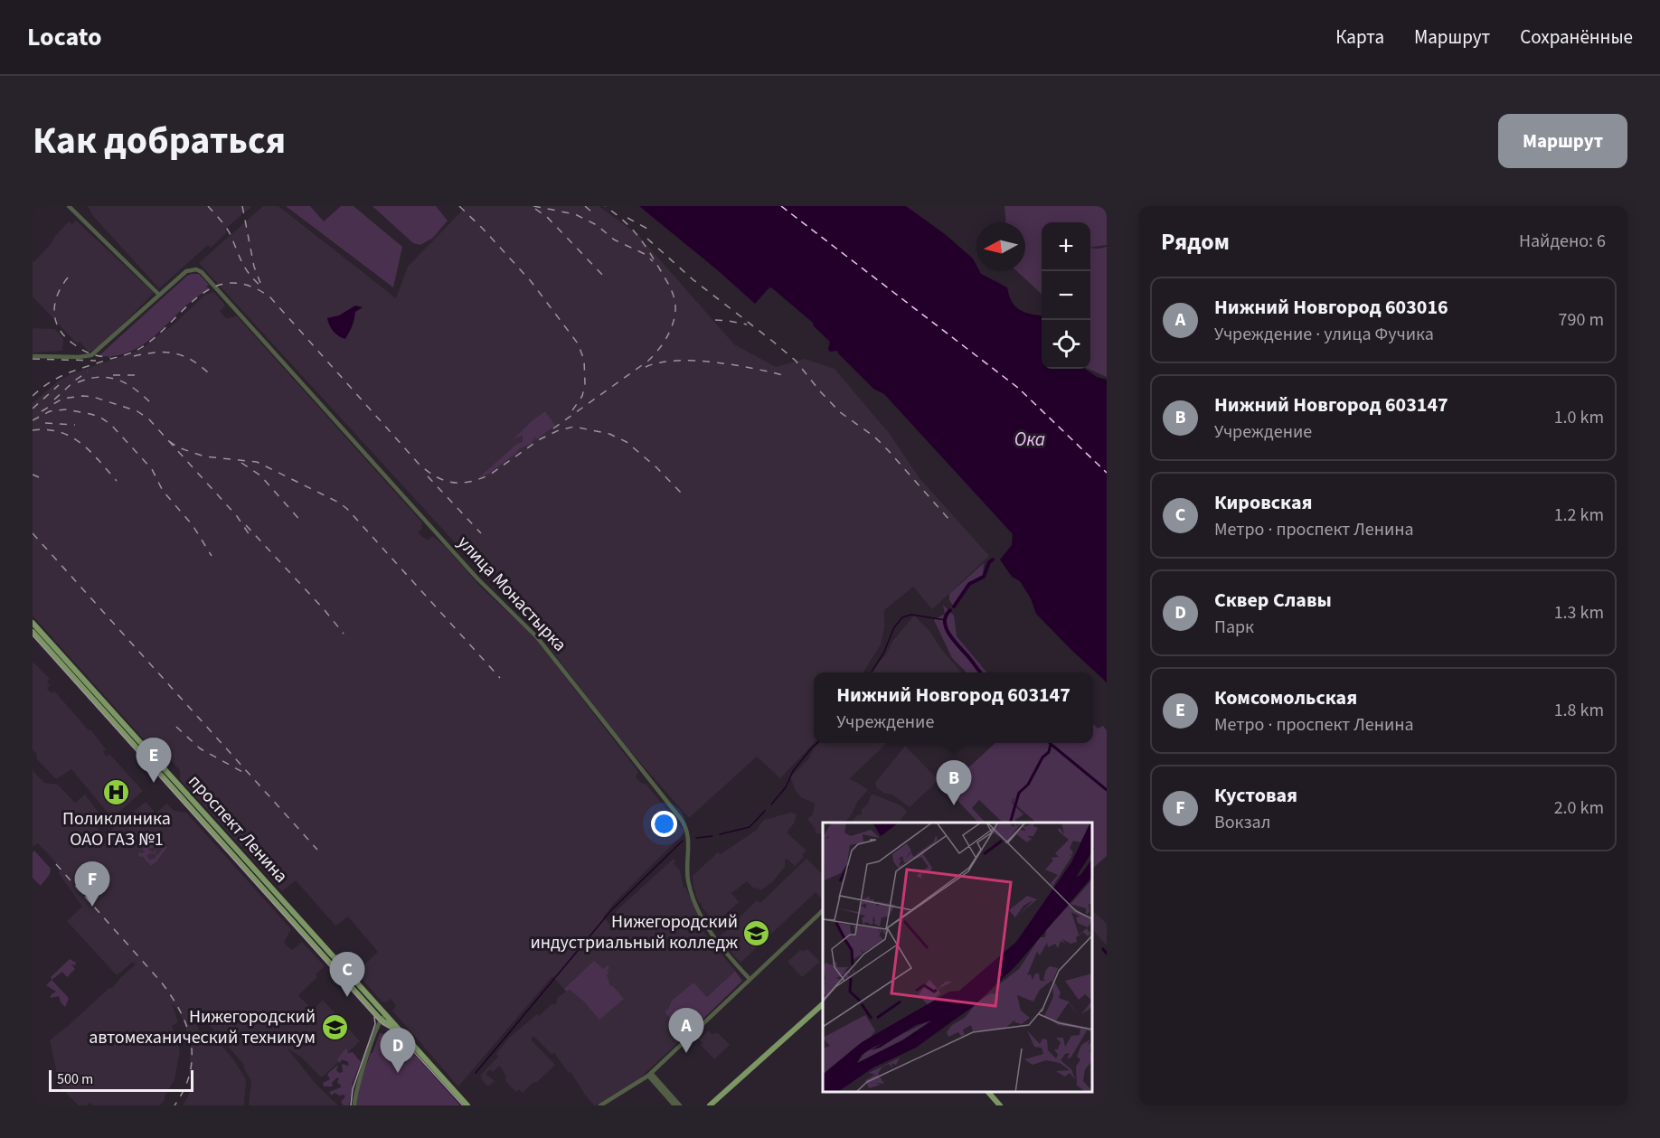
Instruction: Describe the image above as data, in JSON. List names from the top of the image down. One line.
{"streets":{"main road":["проспект Ленина"],"street":["улица Монастырка"]},"water":["Ока"],"places":{"hospital":["Поликлиника ОАО ГАЗ №1"],"school or university":["Нижегородский индустриальный колледж","Нижегородский автомеханический техникум"]},"scale_bar":"500 m","north":"left","page":{"header":"Locato","nav":["Карта","Маршрут","Сохранённые"],"title":"Как добраться","buttons":"Маршрут","heading":["Рядом","Найдено: 6"],"map_buttons":["+","−"],"list":[{"mark":"A","name":"Нижний Новгород 603016","note":"Учреждение · улица Фучика","value":"790 m"},{"mark":"B","name":"Нижний Новгород 603147","note":"Учреждение","value":"1.0 km"},{"mark":"C","name":"Кировская","note":"Метро · проспект Ленина","value":"1.2 km"},{"mark":"D","name":"Сквер Славы","note":"Парк","value":"1.3 km"},{"mark":"E","name":"Комсомольская","note":"Метро · проспект Ленина","value":"1.8 km"},{"mark":"F","name":"Кустовая","note":"Вокзал","value":"2.0 km"}],"popup":["Нижний Новгород 603147","Учреждение"],"pins":["E","B","F","C","A","D"],"scale":"500 m"}}
